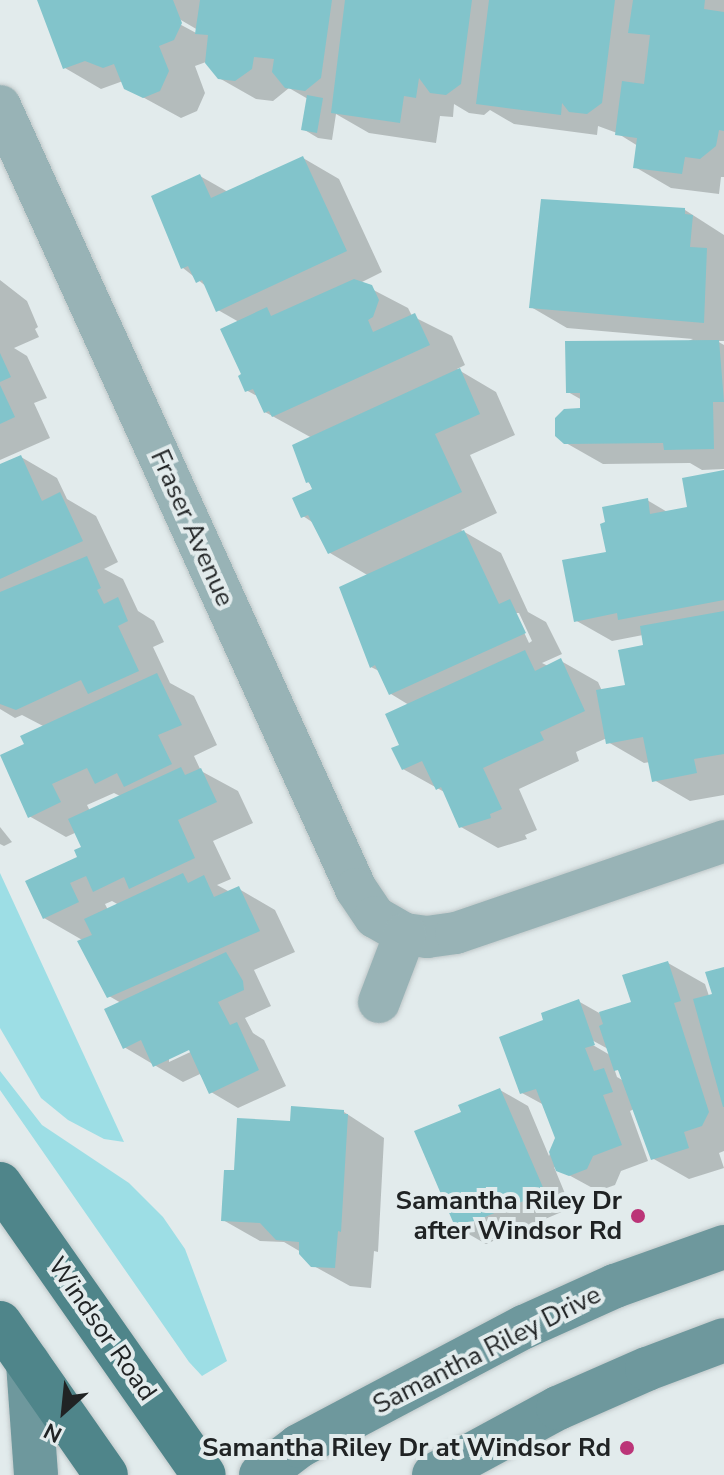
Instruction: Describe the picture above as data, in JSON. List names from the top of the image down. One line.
{"streets":{"main road":["Windsor Road","Samantha Riley Drive"],"street":["Fraser Avenue"]},"places":["Samantha Riley Dr after Windsor Rd","Samantha Riley Dr at Windsor Rd"],"north":"bottom left"}
